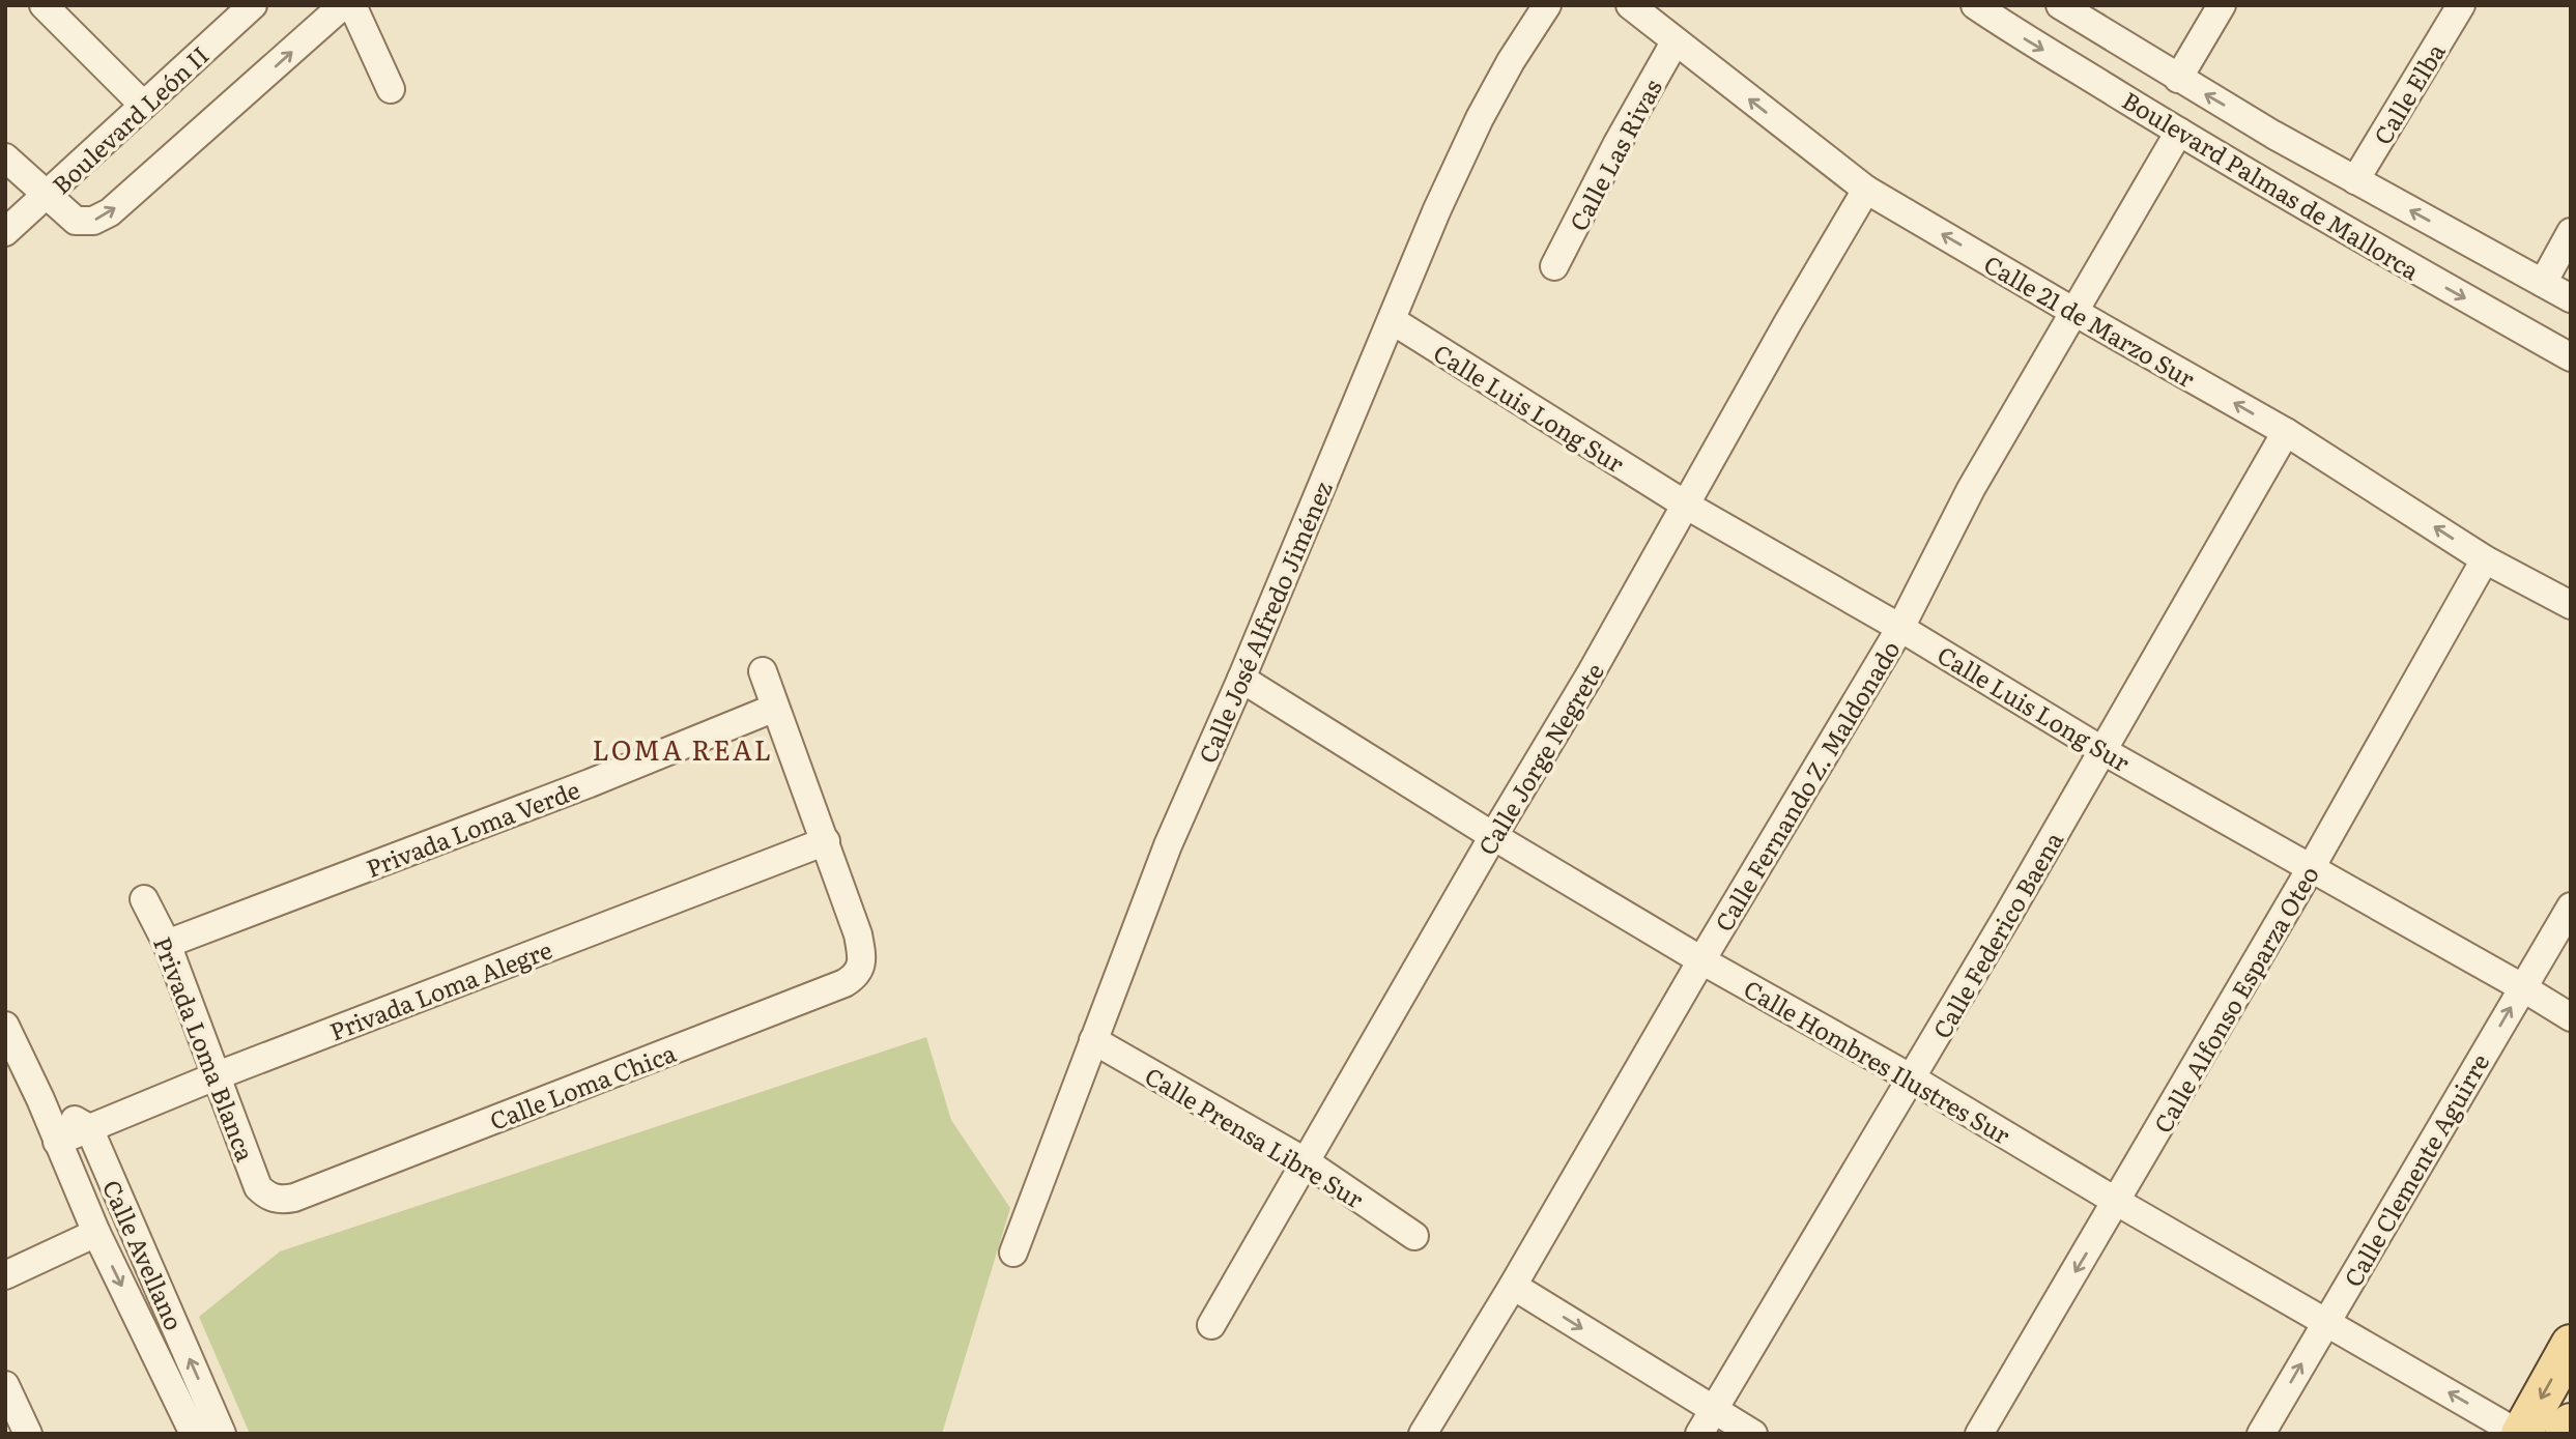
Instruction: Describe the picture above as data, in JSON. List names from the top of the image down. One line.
{"streets":{"street":["Calle Elba","Boulevard León II","Calle Las Rivas","Boulevard Palmas de Mallorca","Calle 21 de Marzo Sur","Calle Luis Long Sur","Calle José Alfredo Jiménez","Calle Jorge Negrete","Calle Fernando Z. Maldonado","Privada Loma Verde","Calle Federico Baena","Privada Loma Alegre","Calle Alfonso Esparza Oteo","Privada Loma Blanca","Calle Hombres Ilustres Sur","Calle Loma Chica","Calle Prensa Libre Sur","Calle Clemente Aguirre","Calle Avellano"]},"crossings":[["Calle Elba","Boulevard Palmas de Mallorca"],["Calle Las Rivas","Calle 21 de Marzo Sur"],["Boulevard Palmas de Mallorca","Calle Fernando Z. Maldonado"],["Calle 21 de Marzo Sur","Calle Jorge Negrete"],["Calle 21 de Marzo Sur","Calle Fernando Z. Maldonado"],["Calle 21 de Marzo Sur","Calle Federico Baena"],["Calle 21 de Marzo Sur","Calle Alfonso Esparza Oteo"],["Calle Luis Long Sur","Calle José Alfredo Jiménez"],["Calle Luis Long Sur","Calle Jorge Negrete"],["Calle Luis Long Sur","Calle Fernando Z. Maldonado"],["Calle Luis Long Sur","Calle Federico Baena"],["Calle Luis Long Sur","Calle Alfonso Esparza Oteo"],["Calle Luis Long Sur","Calle Clemente Aguirre"],["Calle José Alfredo Jiménez","Calle Hombres Ilustres Sur"],["Calle José Alfredo Jiménez","Calle Prensa Libre Sur"],["Calle Jorge Negrete","Calle Hombres Ilustres Sur"],["Calle Jorge Negrete","Calle Prensa Libre Sur"],["Calle Fernando Z. Maldonado","Calle Hombres Ilustres Sur"],["Privada Loma Verde","Privada Loma Blanca"],["Calle Federico Baena","Calle Hombres Ilustres Sur"],["Privada Loma Alegre","Privada Loma Blanca"],["Privada Loma Alegre","Calle Loma Chica"],["Privada Loma Alegre","Calle Avellano"],["Calle Alfonso Esparza Oteo","Calle Hombres Ilustres Sur"],["Privada Loma Blanca","Calle Loma Chica"],["Calle Hombres Ilustres Sur","Calle Clemente Aguirre"]],"one_way":["Calle 21 de Marzo Sur","Calle Clemente Aguirre"],"districts":["LOMA REAL"]}
